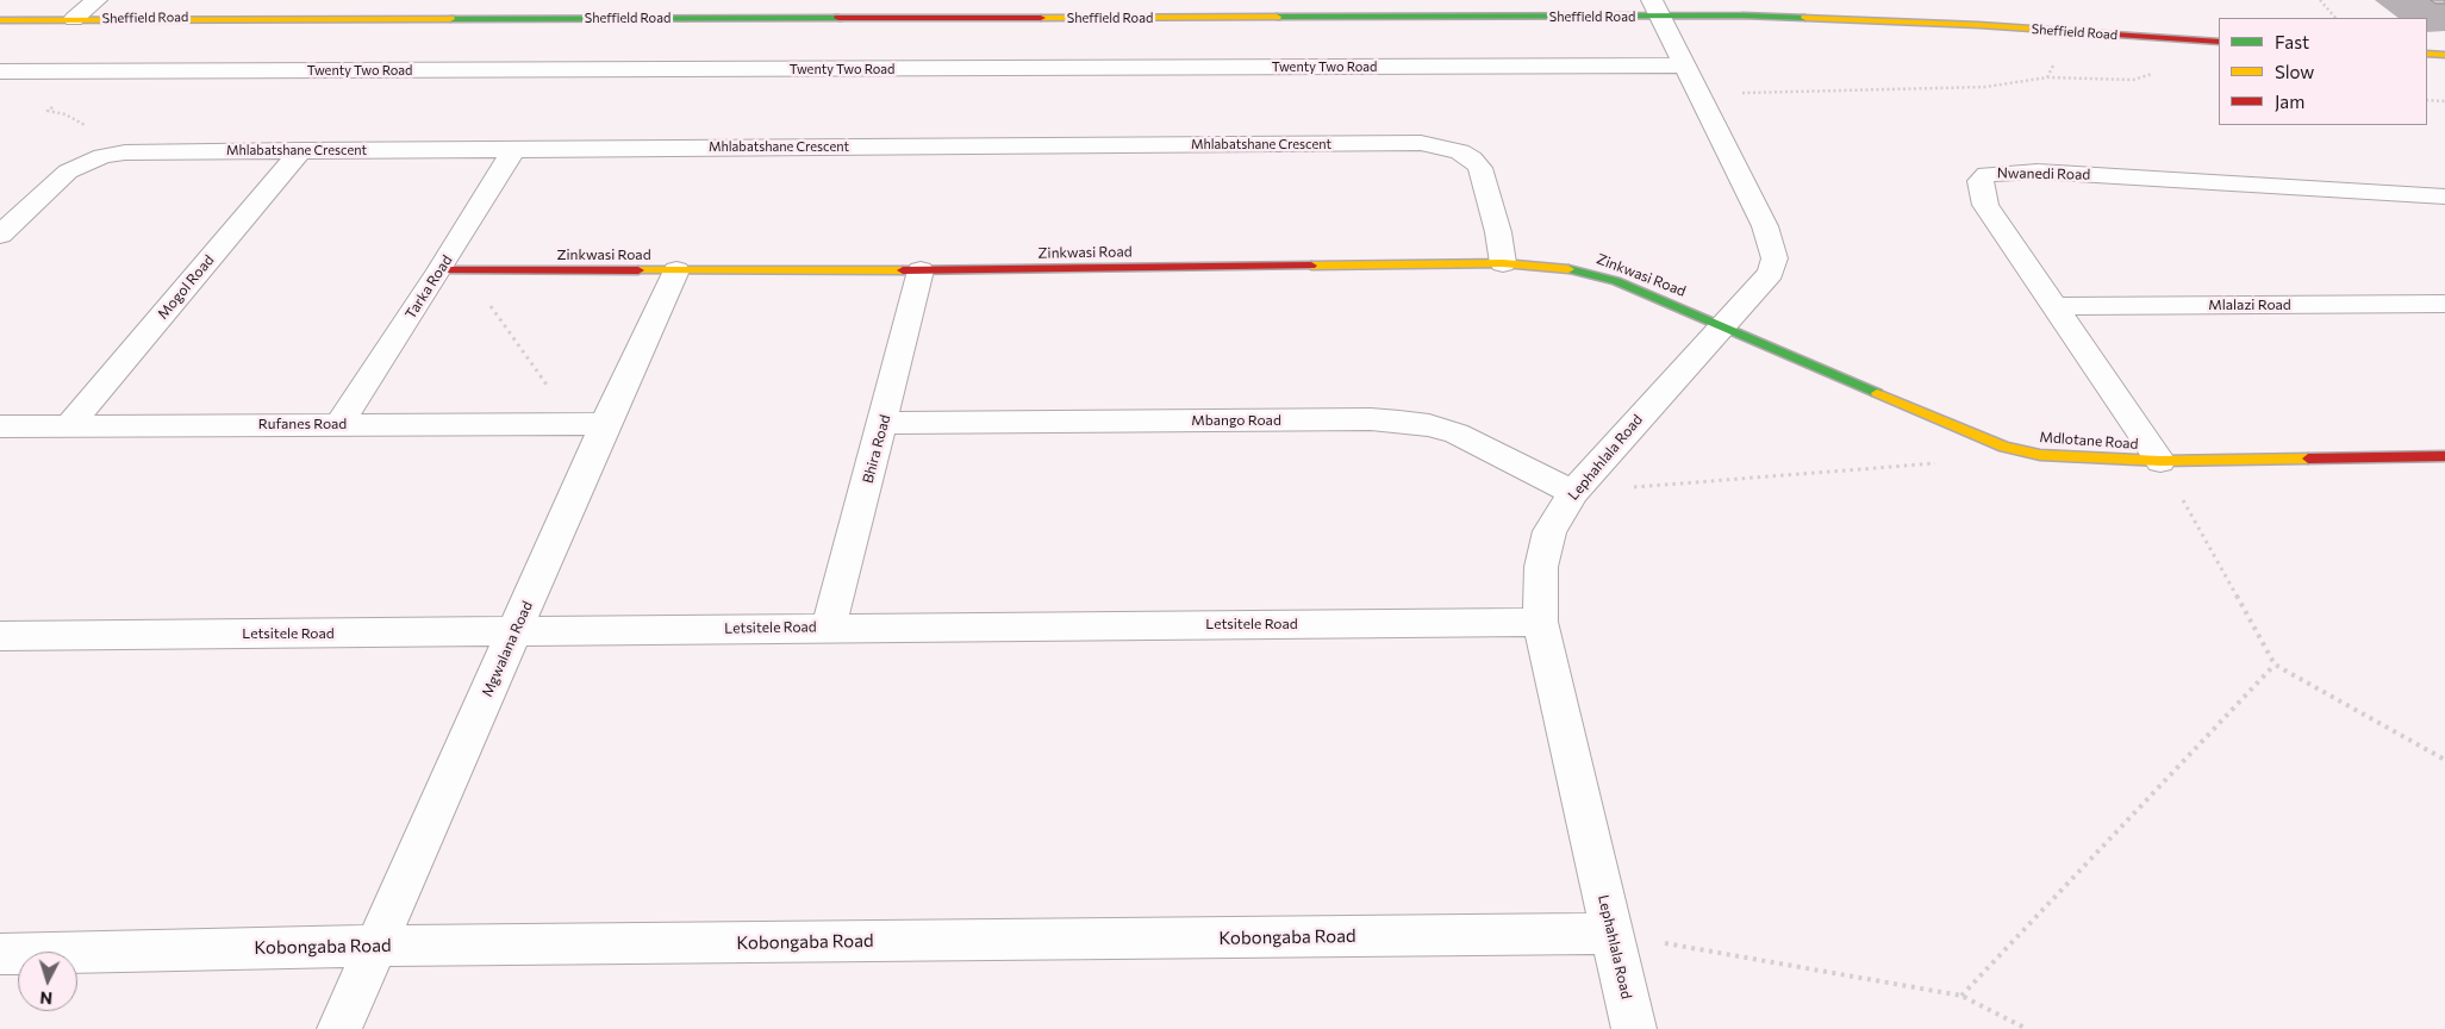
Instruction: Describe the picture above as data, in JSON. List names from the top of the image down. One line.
{"streets":{"street":["Sheffield Road","Twenty Two Road","Mhlabatshane Crescent","Nwanedi Road","Zinkwasi Road","Mogol Road","Tarka Road","Mlalazi Road","Mbango Road","Rufanes Road","Mdlotane Road","Bhira Road","Lephahlala Road","Letsitele Road","Mgwalana Road","Kobongaba Road"]},"crossings":[["Sheffield Road","Lephahlala Road"],["Twenty Two Road","Lephahlala Road"],["Mhlabatshane Crescent","Zinkwasi Road"],["Mhlabatshane Crescent","Mogol Road"],["Mhlabatshane Crescent","Tarka Road"],["Nwanedi Road","Mlalazi Road"],["Nwanedi Road","Mdlotane Road"],["Zinkwasi Road","Tarka Road"],["Zinkwasi Road","Mdlotane Road"],["Zinkwasi Road","Bhira Road"],["Zinkwasi Road","Lephahlala Road"],["Zinkwasi Road","Mgwalana Road"],["Mogol Road","Rufanes Road"],["Tarka Road","Rufanes Road"],["Mbango Road","Bhira Road"],["Mbango Road","Lephahlala Road"],["Rufanes Road","Mgwalana Road"],["Mdlotane Road","Lephahlala Road"],["Bhira Road","Letsitele Road"],["Lephahlala Road","Letsitele Road"],["Lephahlala Road","Kobongaba Road"],["Letsitele Road","Mgwalana Road"],["Mgwalana Road","Kobongaba Road"]],"legend":["Fast","Slow","Jam"],"north":"bottom"}
